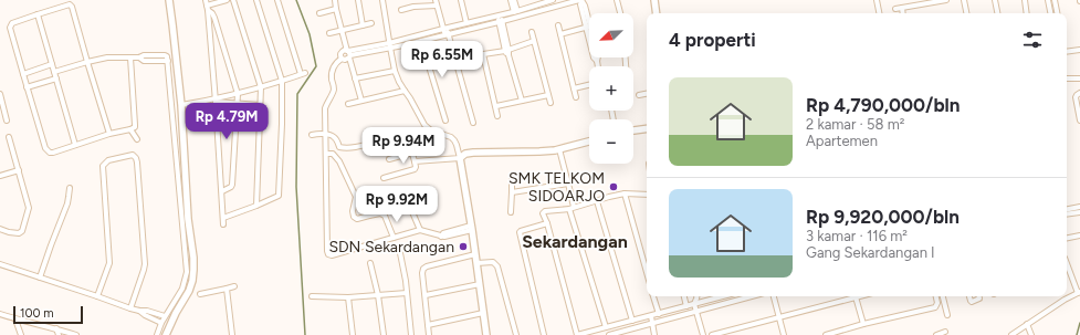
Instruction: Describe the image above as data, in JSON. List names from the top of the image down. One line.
{"districts":["Sekardangan"],"places":["SMK TELKOM SIDOARJO","SDN Sekardangan"],"scale_bar":"100 m","north":"bottom left","page":{"map_buttons":["+","−"],"heading":"4 properti","price":["Rp 6.55M","Rp 4.79M","Rp 9.94M","Rp 9.92M"],"list":[{"name":"Rp 4,790,000/bln","note":"2 kamar · 58 m² · Apartemen"},{"name":"Rp 9,920,000/bln","note":"3 kamar · 116 m² · Gang Sekardangan I"}],"scale":"100 m"}}
